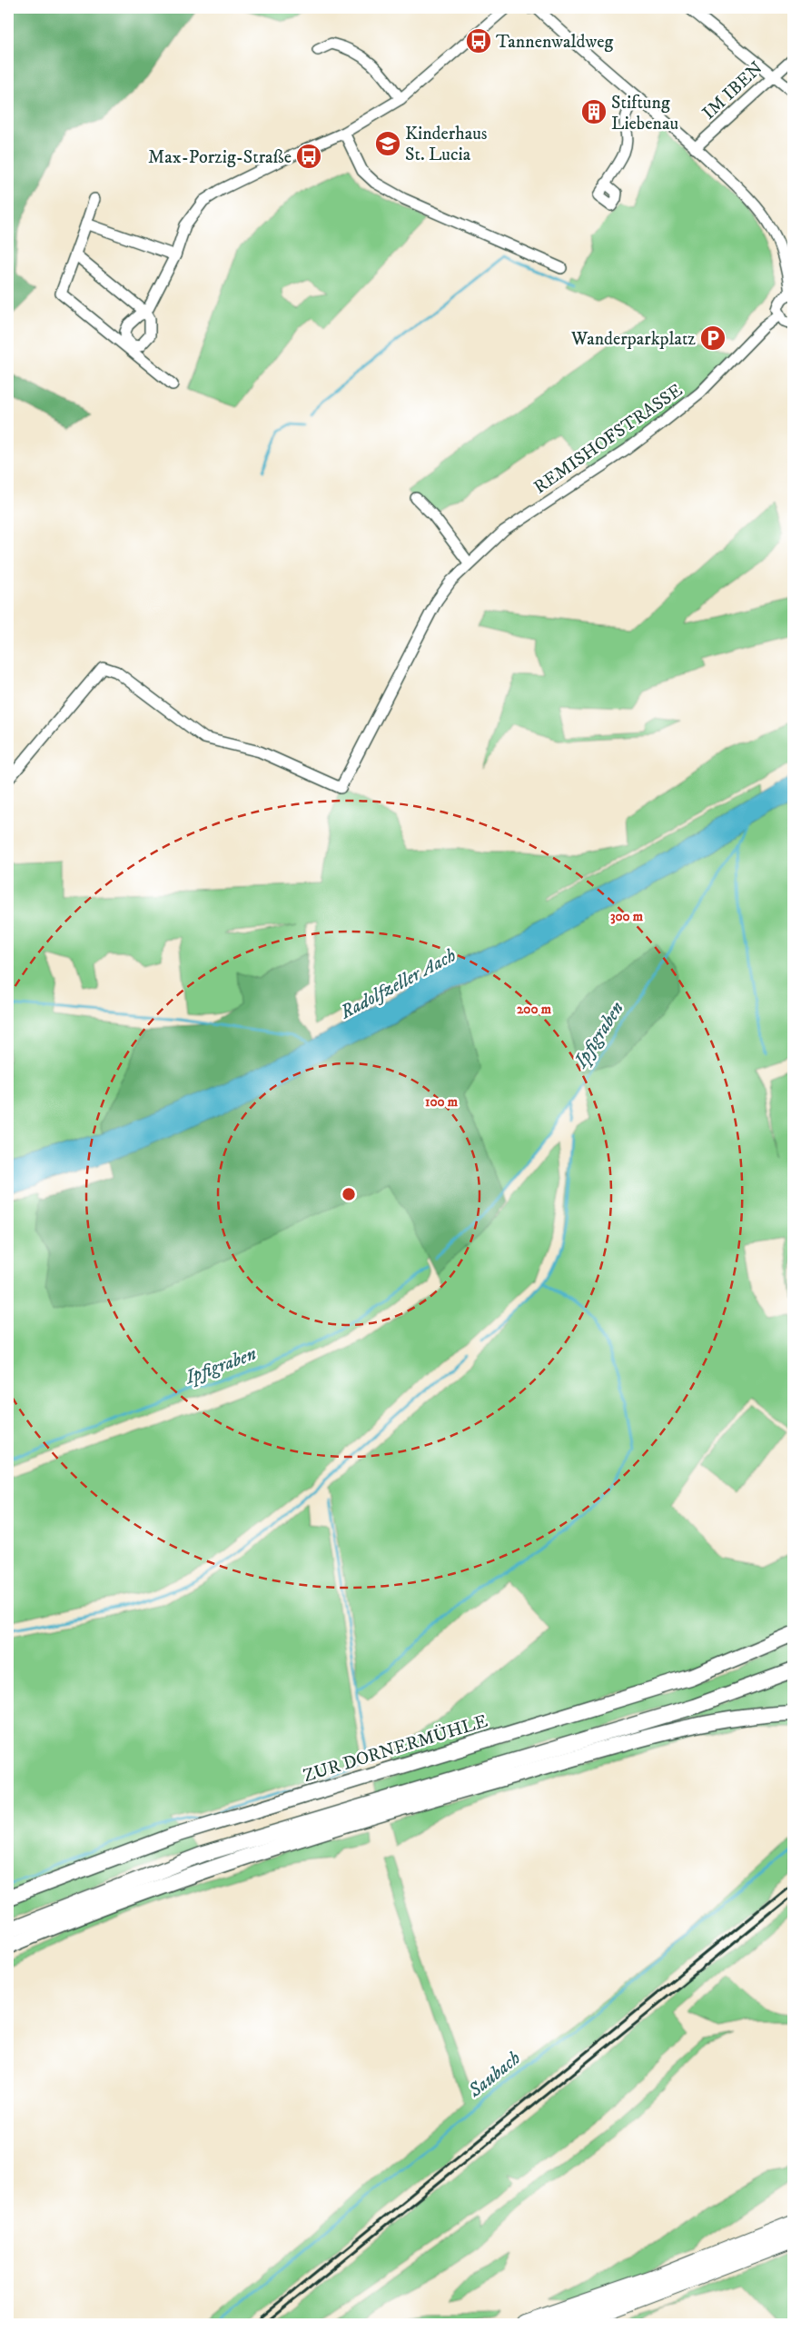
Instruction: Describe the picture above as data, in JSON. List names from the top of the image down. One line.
{"streets":{"main road":["ZUR DORNERMÜHLE"],"street":["IM IBEN","REMISHOFSTRASSE"]},"water":["Radolfzeller Aach","Ipfigraben","Saubach"],"places":{"bus stop":["Tannenwaldweg","Max-Porzig-Straße"],"building":["Stiftung Liebenau"],"school or university":["Kinderhaus St. Lucia"],"parking":["Wanderparkplatz"]},"rings":["300 m","200 m","100 m"]}
